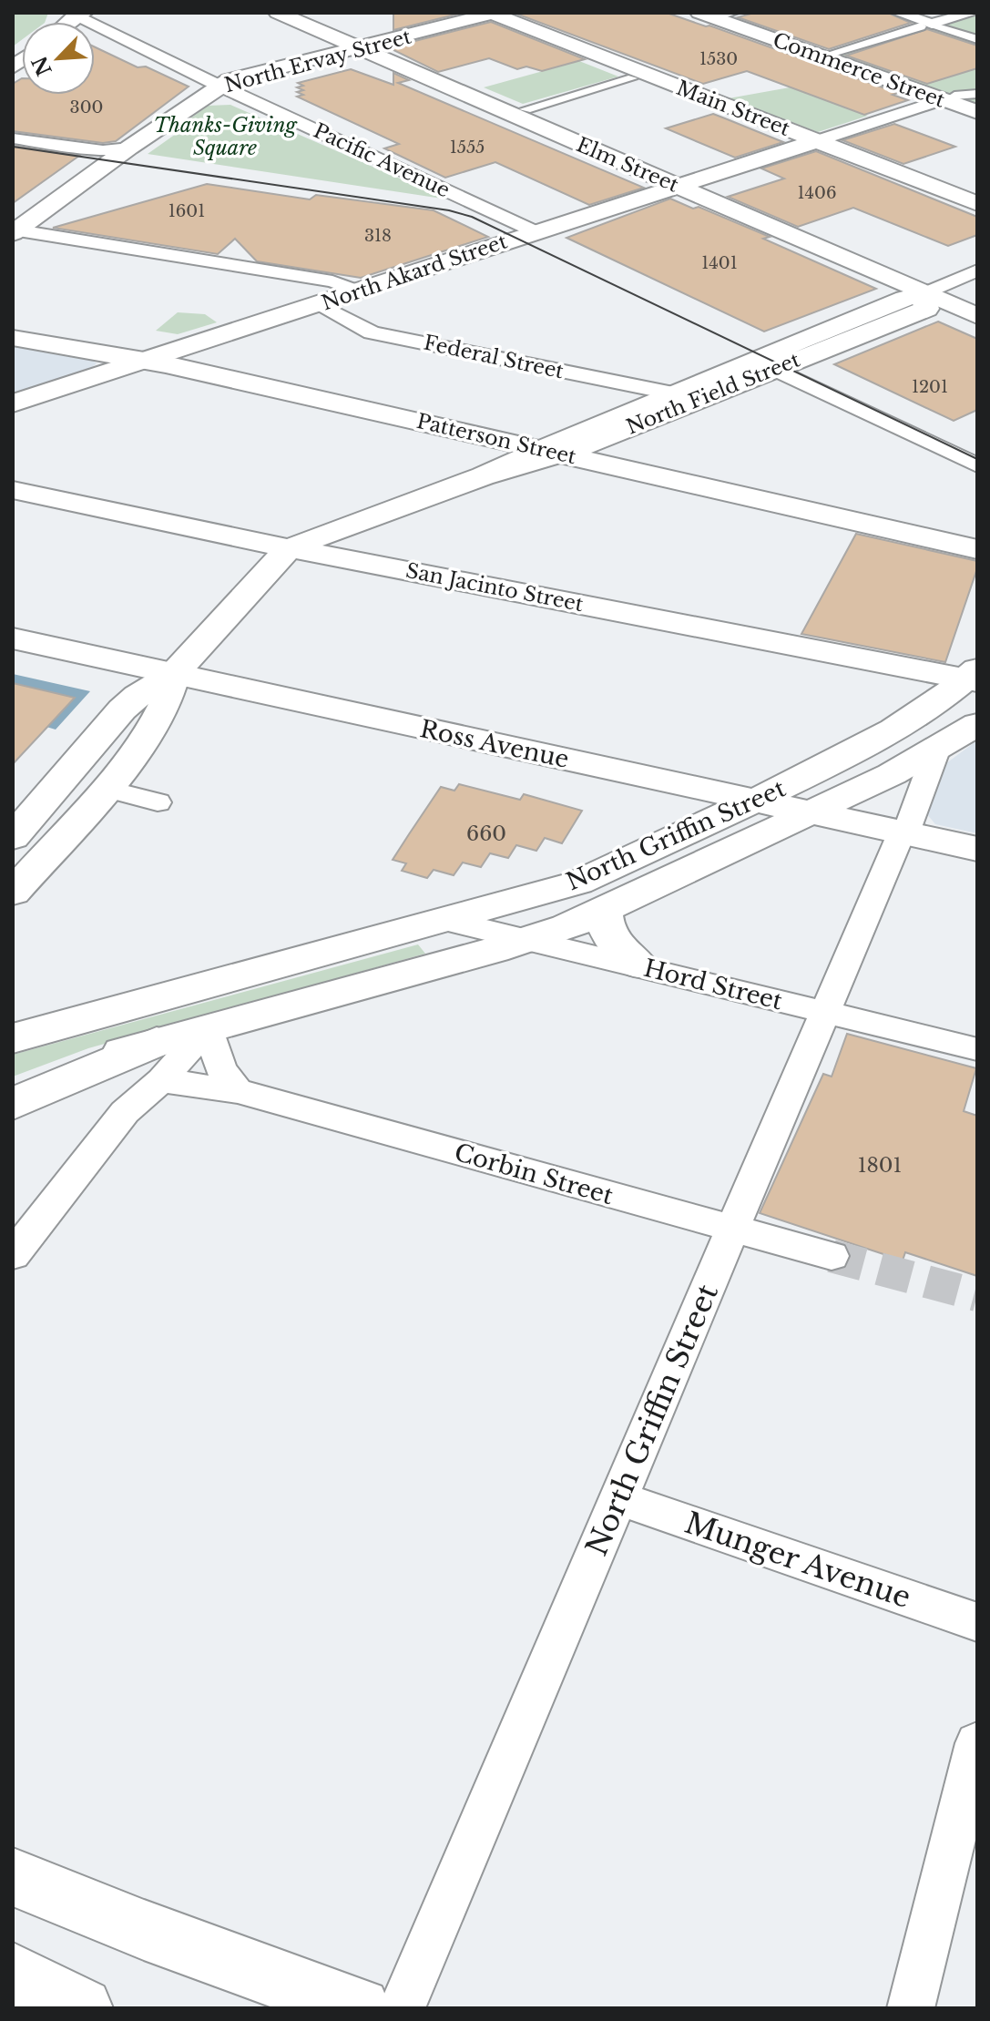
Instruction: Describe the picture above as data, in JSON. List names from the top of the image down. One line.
{"streets":{"main road":["North Ervay Street","Commerce Street","Main Street","Elm Street","North Akard Street","North Field Street","Patterson Street","San Jacinto Street","Ross Avenue","North Griffin Street"],"street":["Pacific Avenue","Federal Street","Hord Street","Corbin Street","Munger Avenue"]},"crossings":[["North Ervay Street","Main Street"],["North Ervay Street","Pacific Avenue"],["North Ervay Street","Elm Street"],["Main Street","North Akard Street"],["Pacific Avenue","North Akard Street"],["Elm Street","North Akard Street"],["Elm Street","North Field Street"],["North Akard Street","Federal Street"],["North Akard Street","Patterson Street"],["Federal Street","North Field Street"],["North Field Street","Patterson Street"],["North Field Street","San Jacinto Street"],["North Field Street","Ross Avenue"],["San Jacinto Street","North Griffin Street"],["Ross Avenue","North Griffin Street"],["North Griffin Street","Hord Street"],["North Griffin Street","Corbin Street"],["North Griffin Street","Munger Avenue"]],"parks":["Thanks-Giving Square"],"house_numbers":["1530","300","1555","1406","1601","318","1401","1201","660","1801"],"north":"bottom left"}
